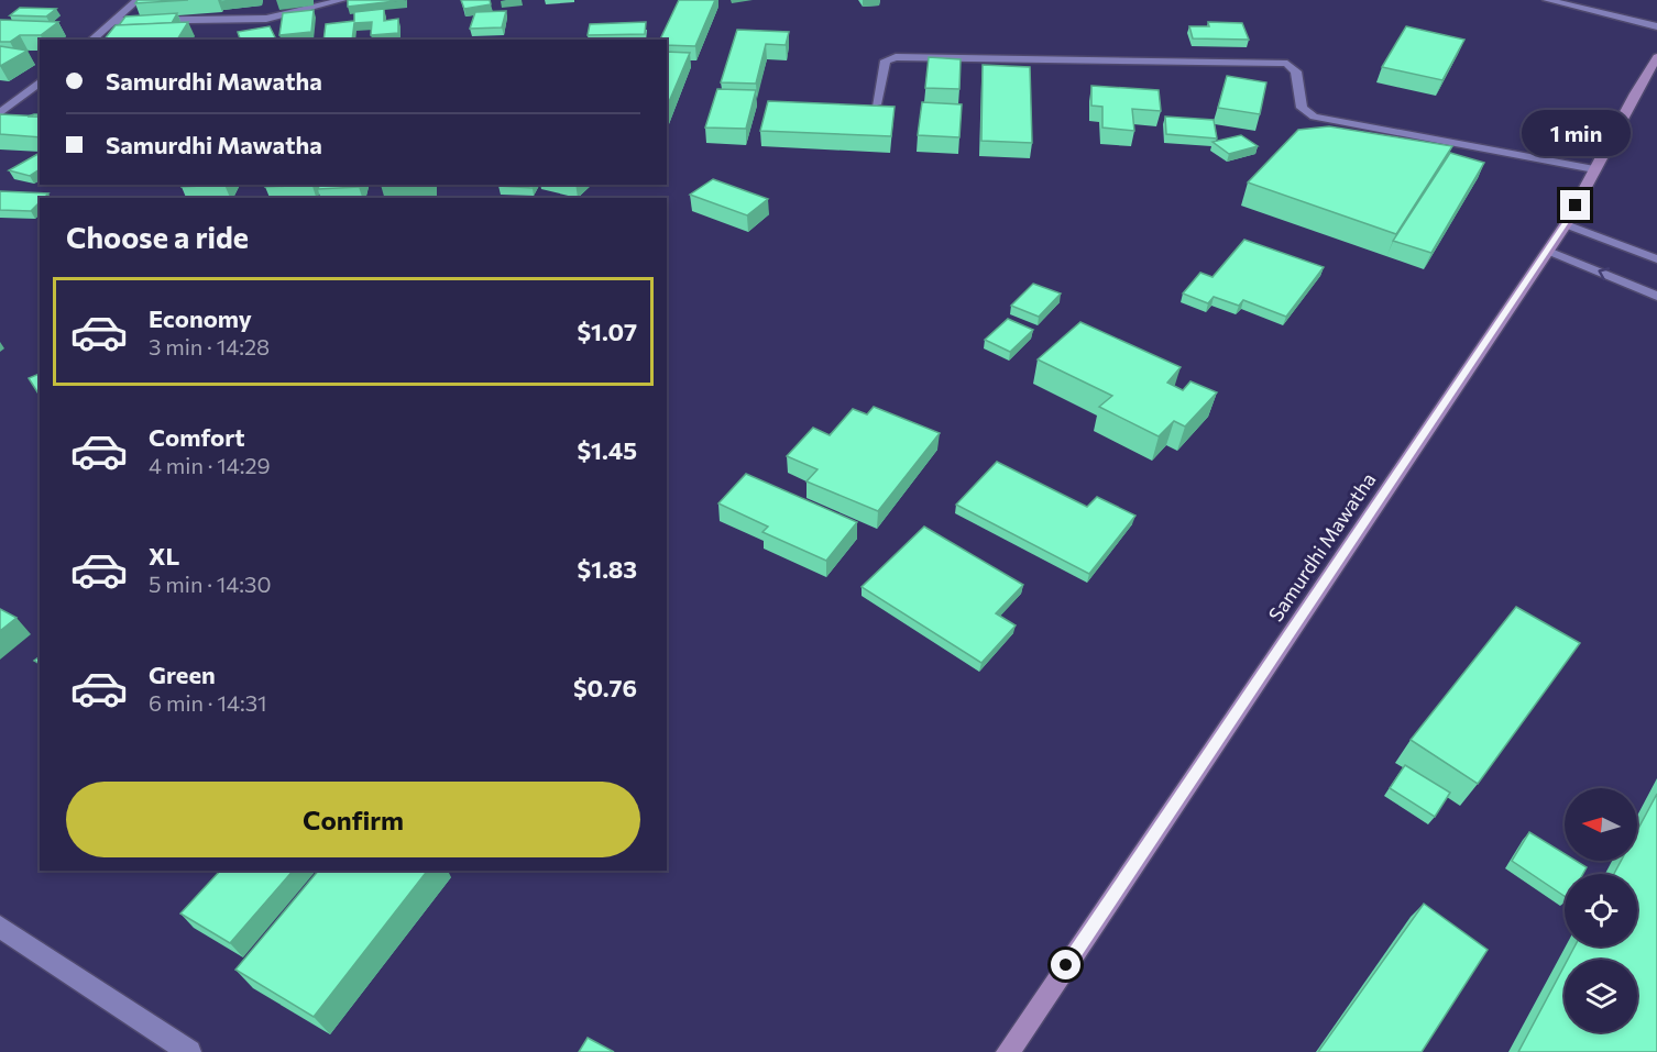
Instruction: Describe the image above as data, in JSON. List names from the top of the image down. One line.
{"streets":{"main road":["Samurdhi Mawatha"]},"north":"left","page":{"banner":["Samurdhi Mawatha","Samurdhi Mawatha"],"bubble":"1 min","heading":"Choose a ride","list":[{"name":"Economy","note":"3 min · 14:28","value":"$1.07"},{"name":"Comfort","note":"4 min · 14:29","value":"$1.45"},{"name":"XL","note":"5 min · 14:30","value":"$1.83"},{"name":"Green","note":"6 min · 14:31","value":"$0.76"}],"buttons":"Confirm"}}
